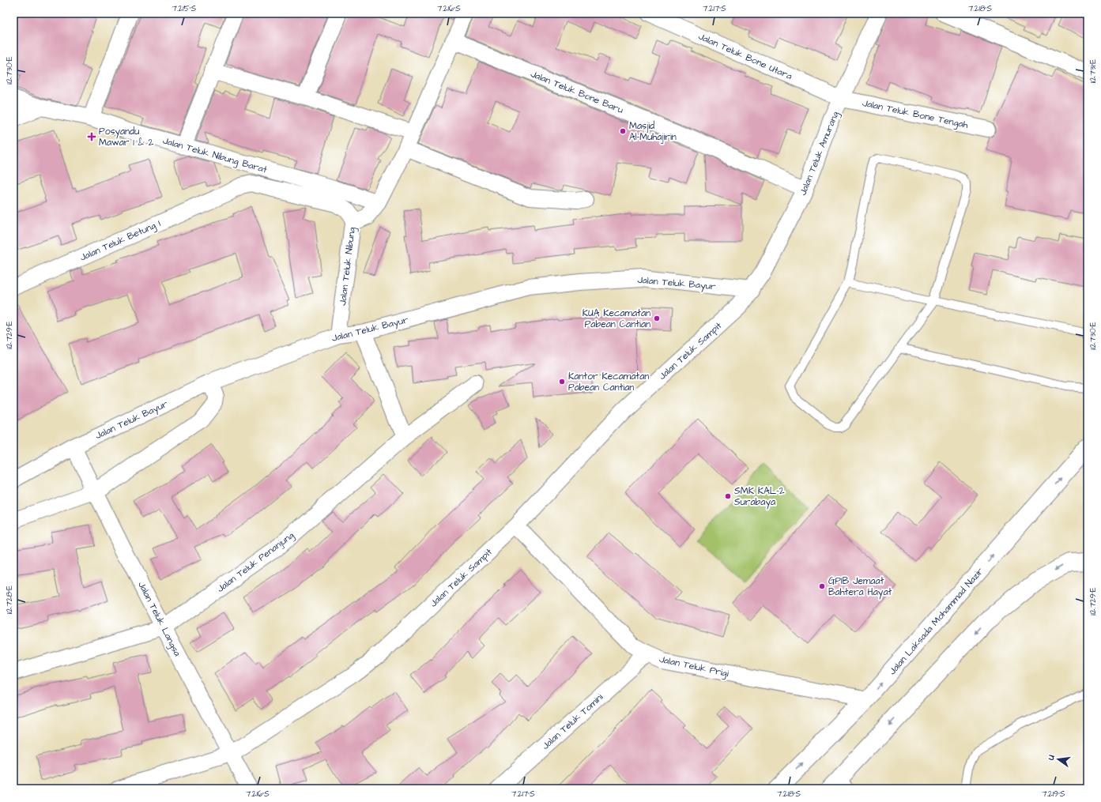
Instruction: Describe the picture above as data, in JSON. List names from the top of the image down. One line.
{"streets":{"street":["Jalan Teluk Bone Utara","Jalan Teluk Bone Baru","Jalan Teluk Bone Tengah","Jalan Teluk Amurang","Jalan Teluk Nibung Barat","Jalan Teluk Betung I","Jalan Teluk Nibung","Jalan Teluk Bayur","Jalan Teluk Sampit","Jalan Teluk Penanjung","Jalan Teluk Langsa","Jalan Laksada Mohammad Nazir","Jalan Teluk Prigi","Jalan Teluk Tomini"]},"crossings":[["Jalan Teluk Bone Utara","Jalan Teluk Bone Tengah"],["Jalan Teluk Bone Utara","Jalan Teluk Amurang"],["Jalan Teluk Bone Baru","Jalan Teluk Amurang"],["Jalan Teluk Bone Tengah","Jalan Teluk Amurang"],["Jalan Teluk Amurang","Jalan Teluk Bayur"],["Jalan Teluk Amurang","Jalan Teluk Sampit"],["Jalan Teluk Betung I","Jalan Teluk Nibung"],["Jalan Teluk Nibung","Jalan Teluk Bayur"],["Jalan Teluk Bayur","Jalan Teluk Sampit"],["Jalan Teluk Bayur","Jalan Teluk Langsa"],["Jalan Teluk Sampit","Jalan Teluk Langsa"],["Jalan Teluk Sampit","Jalan Teluk Prigi"],["Jalan Teluk Penanjung","Jalan Teluk Langsa"],["Jalan Laksada Mohammad Nazir","Jalan Teluk Prigi"],["Jalan Teluk Prigi","Jalan Teluk Tomini"]],"places":{"other":["Masjid Al-Muhajirin","KUA Kecamatan Pabean Cantian","Kantor Kecamatan Pabean Cantian","SMK KAL-2 Surabaya","GPIB Jemaat Bahtera Hayat"],"health":["Posyandu Mawar 1 & 2"]},"north":"left","coordinates":["7.215°S","7.216°S","7.217°S","7.218°S","112.730°E","112.731°E","112.729°E","112.728°E","7.219°S"]}
